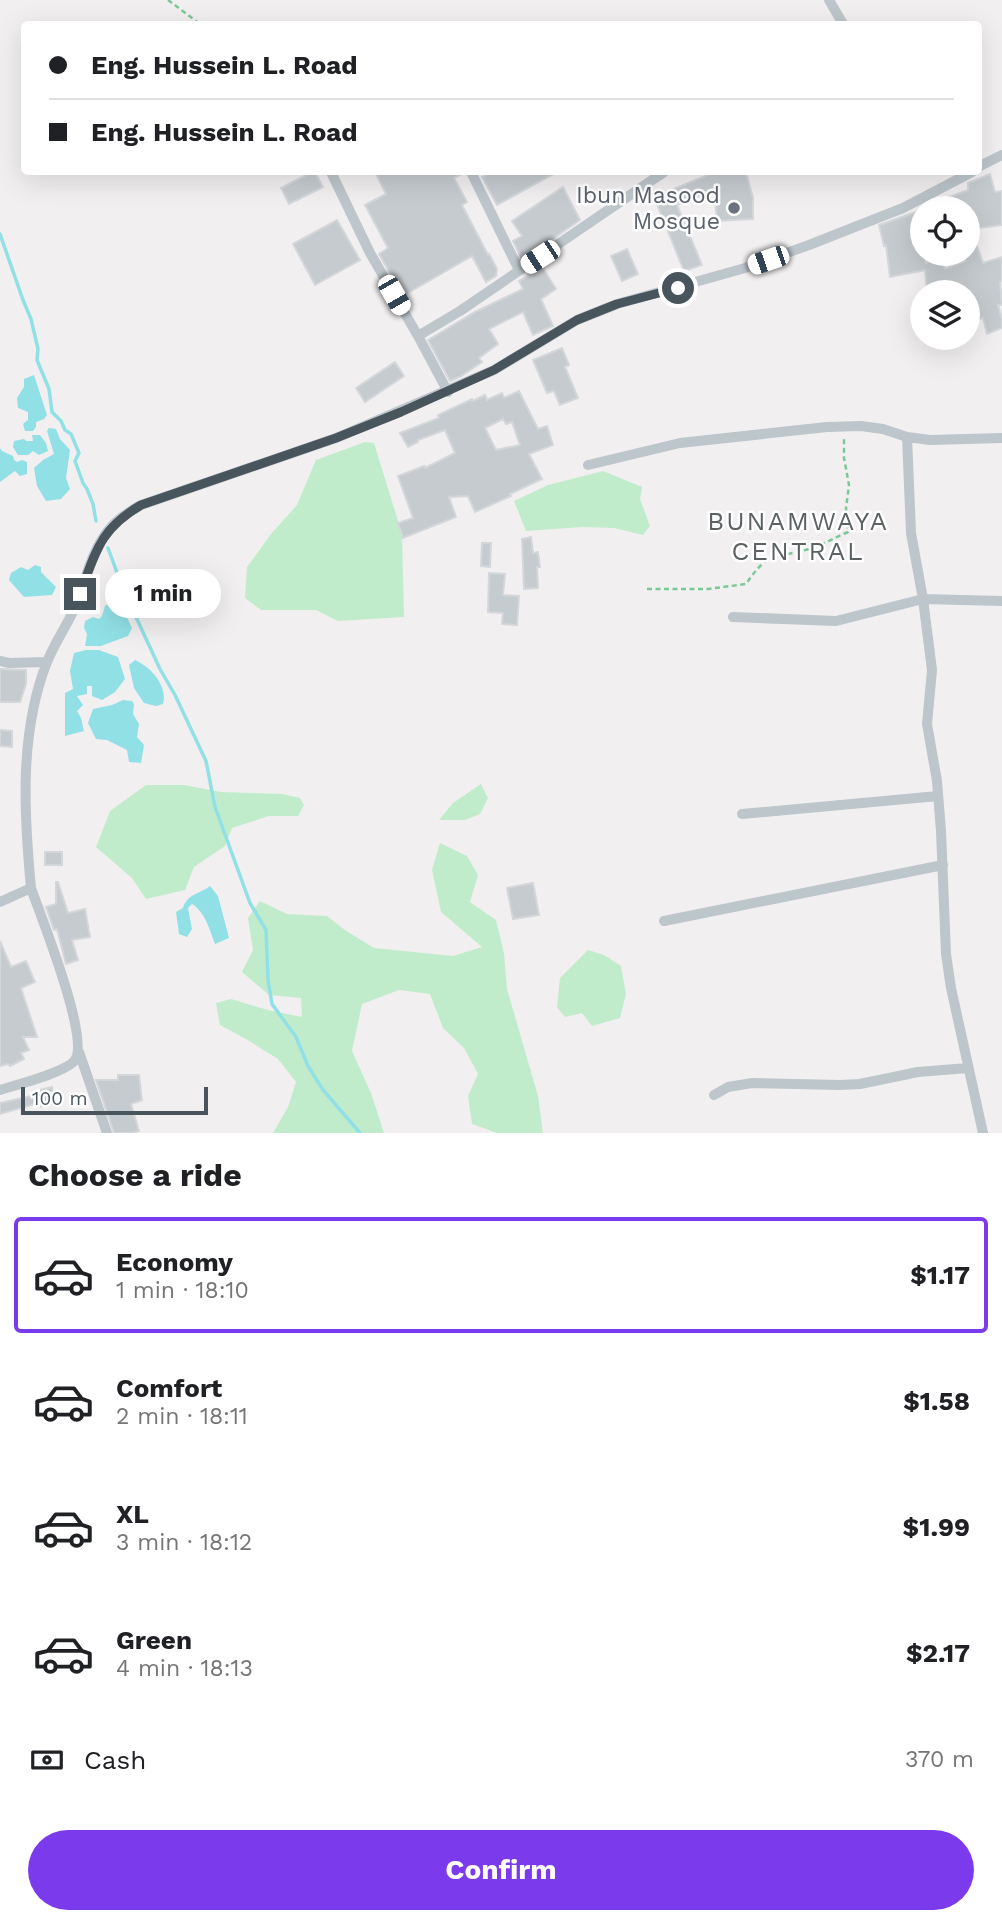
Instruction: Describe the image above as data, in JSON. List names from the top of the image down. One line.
{"districts":["BUNAMWAYA CENTRAL"],"places":["Ibun Masood Mosque"],"scale_bar":"100 m","page":{"banner":["Eng. Hussein L. Road","Eng. Hussein L. Road"],"bubble":"1 min","scale":"100 m","heading":"Choose a ride","list":[{"name":"Economy","note":"1 min · 18:10","value":"$1.17"},{"name":"Comfort","note":"2 min · 18:11","value":"$1.58"},{"name":"XL","note":"3 min · 18:12","value":"$1.99"},{"name":"Green","note":"4 min · 18:13","value":"$2.17"}],"pay":["Cash","370 m"],"buttons":"Confirm"}}
